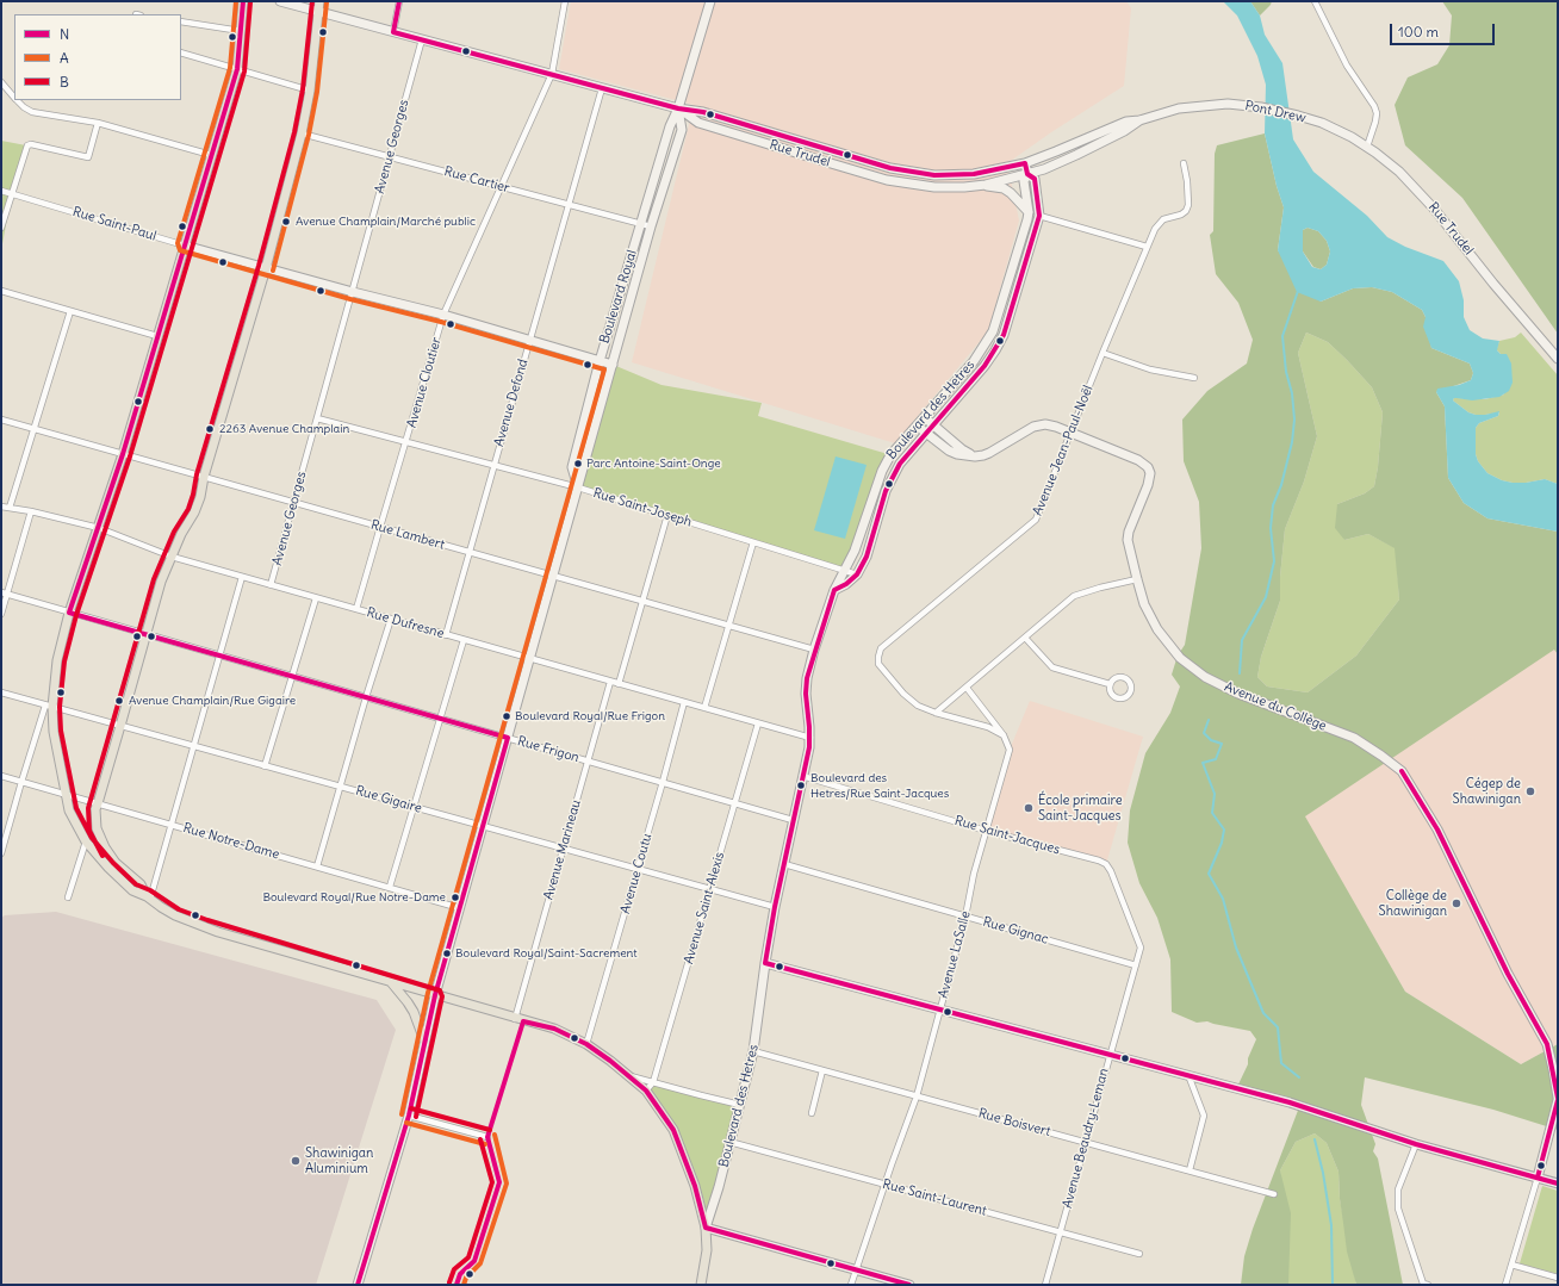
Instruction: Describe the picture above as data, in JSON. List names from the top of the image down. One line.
{"streets":{"street":["Pont Drew","Avenue Georges","Rue Trudel","Rue Cartier","Rue Saint-Paul","Boulevard Royal","Avenue Cloutier","Avenue Defond","Boulevard des Hetres","Avenue Jean-Paul-Noël","Rue Saint-Joseph","Rue Lambert","Rue Dufresne","Avenue du Collège","Rue Frigon","Rue Gigaire","Rue Saint-Jacques","Rue Notre-Dame","Avenue Marineau","Avenue Coutu","Avenue Saint-Alexis","Rue Gignac","Avenue LaSalle","Rue Boisvert","Avenue Beaudry-Leman","Rue Saint-Laurent"]},"crossings":[["Pont Drew","Rue Trudel"],["Avenue Georges","Rue Trudel"],["Avenue Georges","Rue Cartier"],["Avenue Georges","Rue Saint-Paul"],["Avenue Georges","Rue Saint-Joseph"],["Avenue Georges","Rue Lambert"],["Avenue Georges","Rue Dufresne"],["Rue Trudel","Boulevard Royal"],["Rue Trudel","Avenue Cloutier"],["Rue Trudel","Avenue Defond"],["Rue Trudel","Boulevard des Hetres"],["Rue Cartier","Boulevard Royal"],["Rue Cartier","Avenue Cloutier"],["Rue Cartier","Avenue Defond"],["Rue Saint-Paul","Boulevard Royal"],["Rue Saint-Paul","Avenue Cloutier"],["Rue Saint-Paul","Avenue Defond"],["Boulevard Royal","Rue Saint-Joseph"],["Boulevard Royal","Rue Lambert"],["Boulevard Royal","Rue Dufresne"],["Boulevard Royal","Rue Frigon"],["Boulevard Royal","Rue Gigaire"],["Boulevard Royal","Rue Notre-Dame"],["Avenue Cloutier","Rue Saint-Joseph"],["Avenue Cloutier","Rue Lambert"],["Avenue Cloutier","Rue Dufresne"],["Avenue Defond","Rue Saint-Joseph"],["Avenue Defond","Rue Lambert"],["Avenue Defond","Rue Dufresne"],["Boulevard des Hetres","Rue Saint-Joseph"],["Boulevard des Hetres","Rue Lambert"],["Boulevard des Hetres","Rue Dufresne"],["Boulevard des Hetres","Rue Frigon"],["Boulevard des Hetres","Rue Gigaire"],["Boulevard des Hetres","Rue Saint-Jacques"],["Boulevard des Hetres","Rue Gignac"],["Boulevard des Hetres","Rue Boisvert"],["Boulevard des Hetres","Rue Saint-Laurent"],["Avenue Jean-Paul-Noël","Avenue du Collège"],["Avenue Jean-Paul-Noël","Avenue LaSalle"],["Rue Dufresne","Avenue Marineau"],["Rue Dufresne","Avenue Coutu"],["Rue Dufresne","Avenue Saint-Alexis"],["Rue Frigon","Avenue Marineau"],["Rue Frigon","Avenue Coutu"],["Rue Frigon","Avenue Saint-Alexis"],["Rue Gigaire","Avenue Marineau"],["Rue Gigaire","Avenue Coutu"],["Rue Gigaire","Avenue Saint-Alexis"],["Rue Saint-Jacques","Rue Gignac"],["Rue Saint-Jacques","Avenue LaSalle"],["Rue Saint-Jacques","Avenue Beaudry-Leman"],["Rue Gignac","Avenue LaSalle"],["Rue Gignac","Avenue Beaudry-Leman"],["Avenue LaSalle","Rue Boisvert"],["Avenue LaSalle","Rue Saint-Laurent"],["Rue Boisvert","Avenue Beaudry-Leman"],["Avenue Beaudry-Leman","Rue Saint-Laurent"]],"places":["Avenue Champlain/Marché public","2263 Avenue Champlain","Parc Antoine-Saint-Onge","Avenue Champlain/Rue Gigaire","Boulevard Royal/Rue Frigon","Boulevard des Hetres/Rue Saint-Jacques","Cégep de Shawinigan","École primaire Saint-Jacques","Boulevard Royal/Rue Notre-Dame","Collège de Shawinigan","Boulevard Royal/Saint-Sacrement","Shawinigan Aluminium"],"lines":["transit line N","transit line A","transit line B"],"legend":["N","A","B"],"scale_bar":"100 m"}
